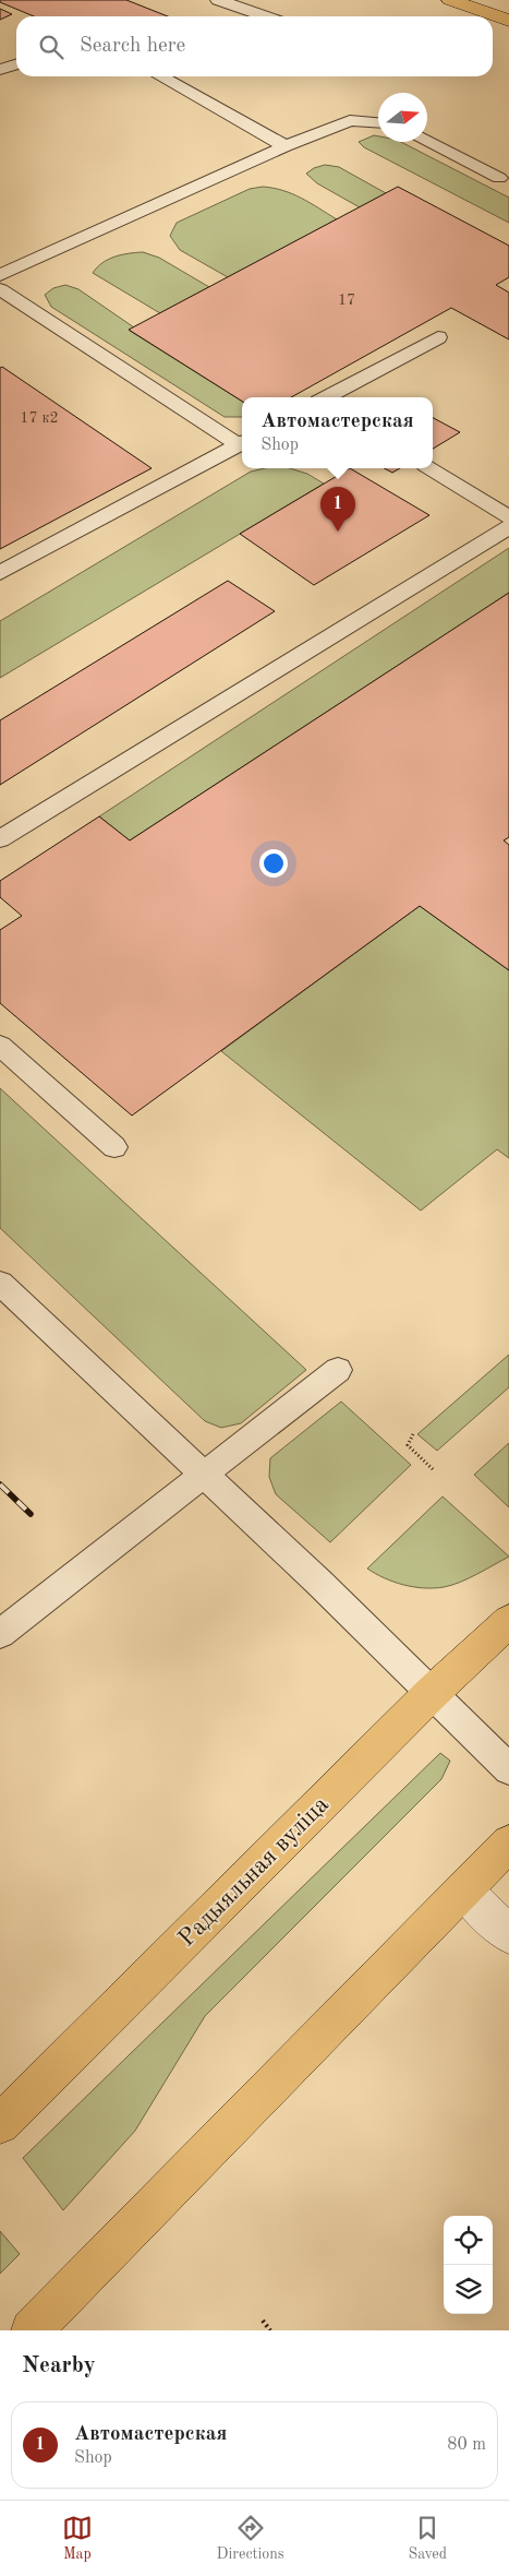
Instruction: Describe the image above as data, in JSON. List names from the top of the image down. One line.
{"streets":{"main road":["Радыяльная вуліца"]},"house_numbers":["17","17 к2"],"north":"right","page":{"search":"Search here","popup":["Автомастерская","Shop"],"pins":"1","heading":"Nearby","list":[{"mark":"1","name":"Автомастерская","note":"Shop","value":"80 m"}],"nav":["Map","Directions","Saved"]}}
